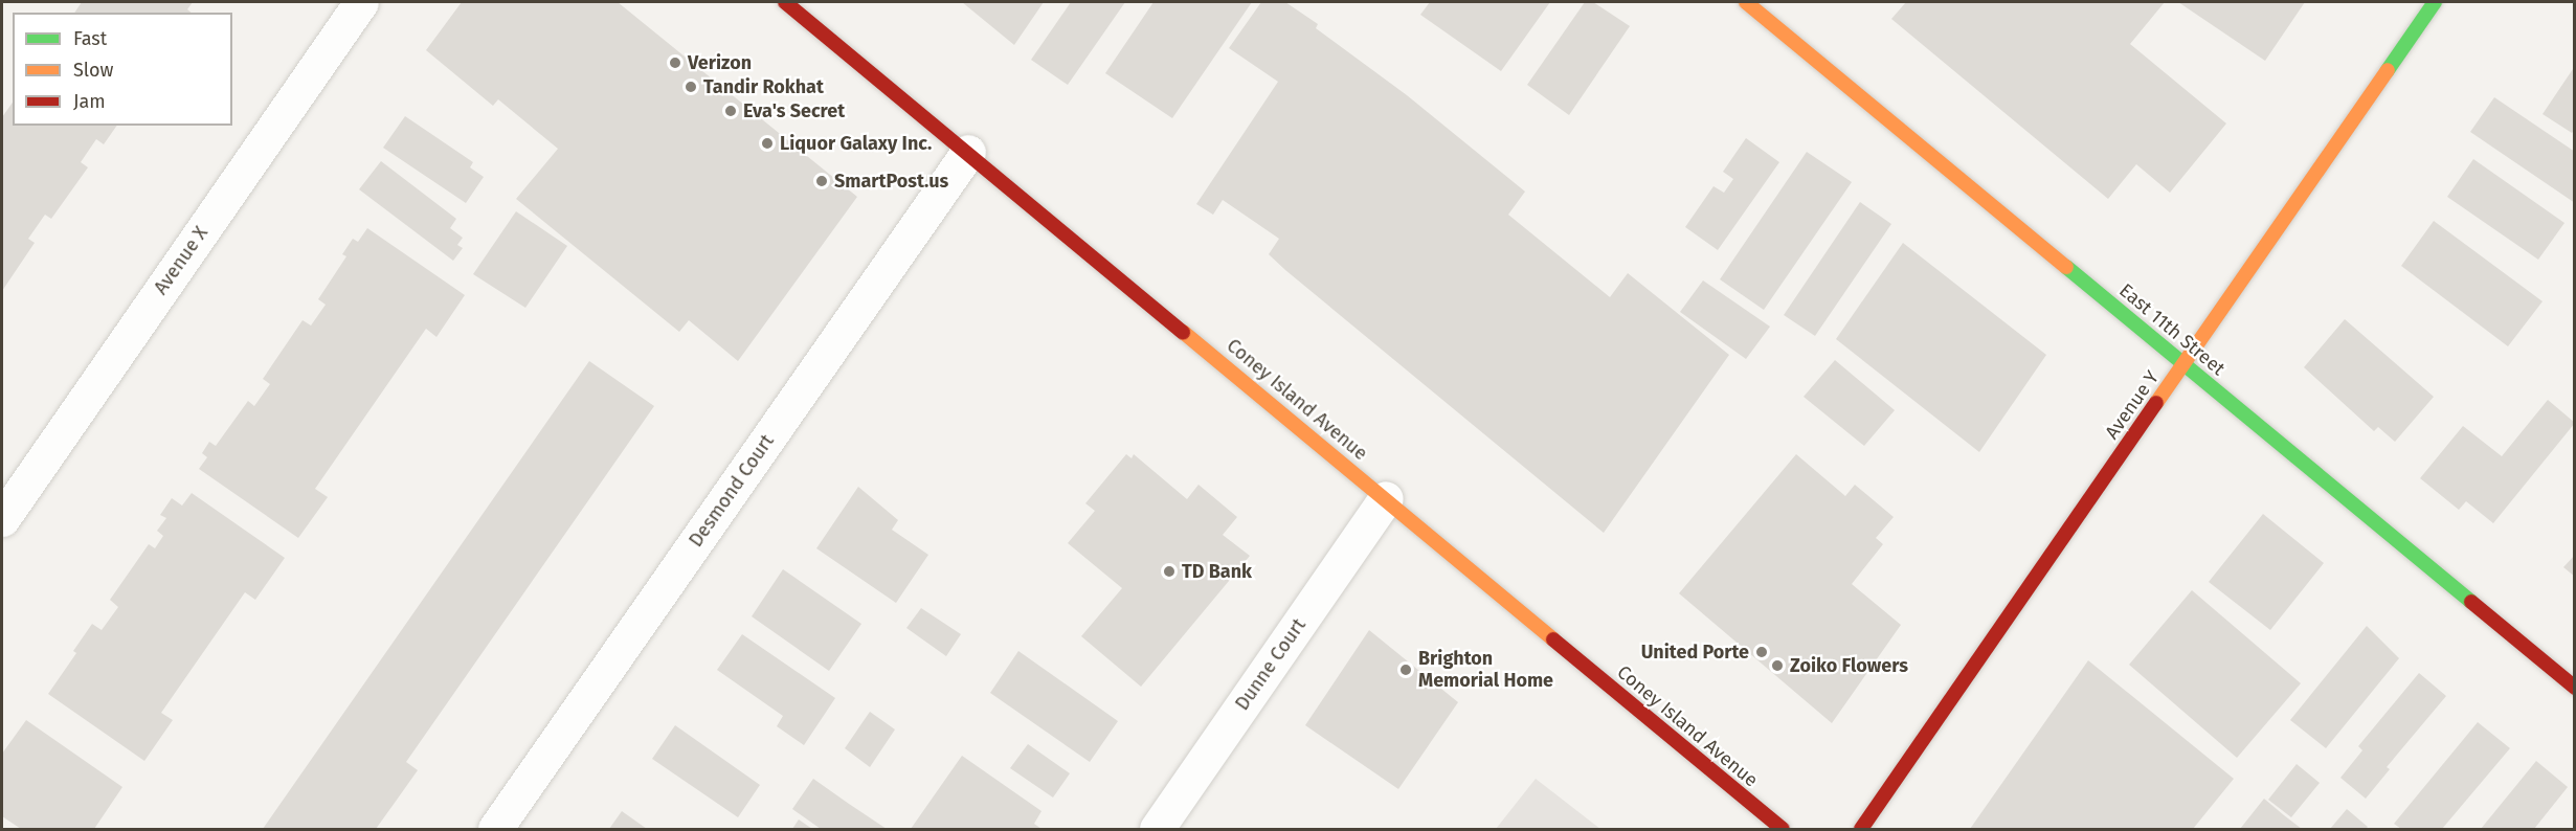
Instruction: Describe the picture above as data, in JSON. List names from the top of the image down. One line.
{"streets":{"street":["Avenue X","East 11th Street","Coney Island Avenue","Avenue Y","Desmond Court","Dunne Court"]},"crossings":[["East 11th Street","Avenue Y"],["Coney Island Avenue","Desmond Court"],["Coney Island Avenue","Dunne Court"]],"places":["Verizon","Tandir Rokhat","Eva's Secret","Liquor Galaxy Inc.","SmartPost.us","TD Bank","United Porte","Zoiko Flowers","Brighton Memorial Home"],"legend":["Fast","Slow","Jam"]}
